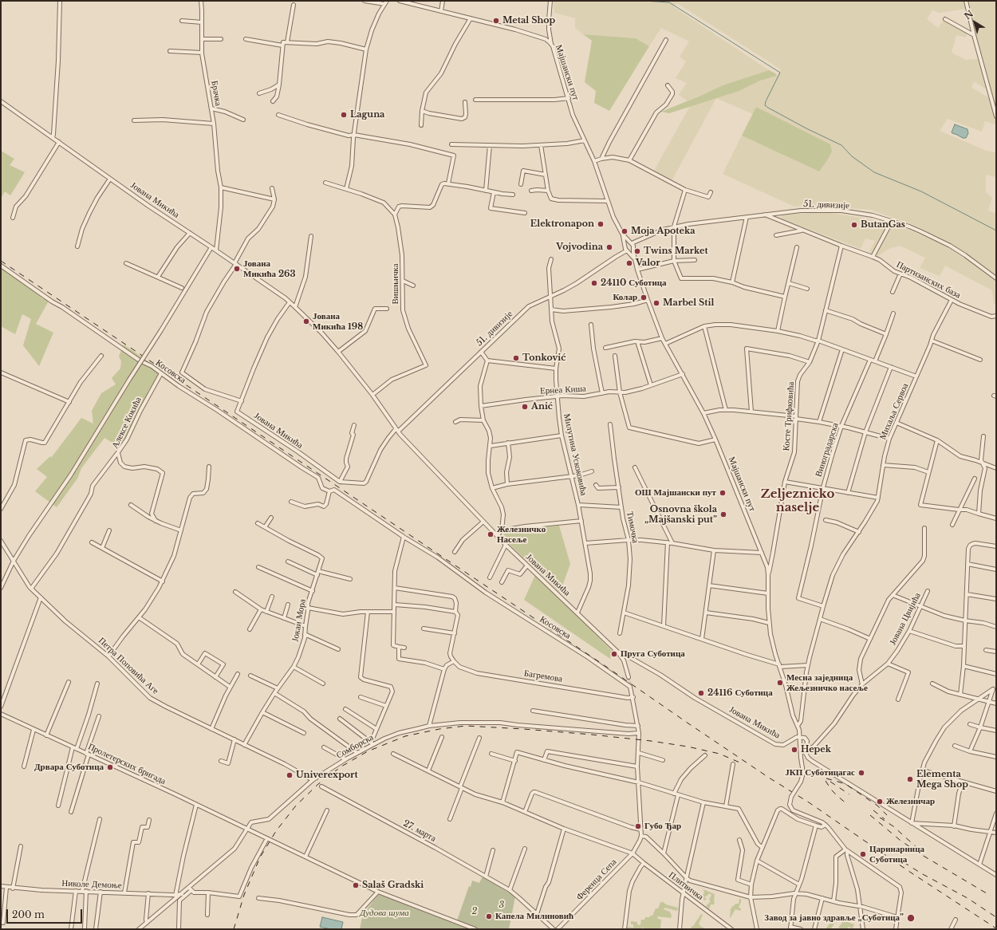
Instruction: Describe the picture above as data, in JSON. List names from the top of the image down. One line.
{"streets":{"street":["Мајшански пут","Брачка","Јована Микића","51. дивизије","Партизанских база","Вишњичка","Косовска","Ернеа Киша","Михаља Сервоа","Косте Трифковића","Алексе Кокића","Виноградарска","Милутина Ускоковића","Тимочка","Јована Цвијића","Јокаи Мора","Петра Поповића Аге","Багремова","Сомборска","Пролетерских бригада","27. марта","Ференца Сепа","Николе Демоње","Плитвичка"]},"crossings":[["Мајшански пут","Јована Микића"],["Мајшански пут","51. дивизије"],["Мајшански пут","Ернеа Киша"],["Мајшански пут","Михаља Сервоа"],["Мајшански пут","Косте Трифковића"],["Брачка","Јована Микића"],["Јована Микића","51. дивизије"],["Јована Микића","Вишњичка"],["Јована Микића","Милутина Ускоковића"],["51. дивизије","Партизанских база"],["51. дивизије","Милутина Ускоковића"],["Партизанских база","Михаља Сервоа"],["Партизанских база","Косте Трифковића"],["Косовска","Алексе Кокића"],["Косовска","Багремова"],["Косовска","Сомборска"],["Ернеа Киша","Милутина Ускоковића"],["Михаља Сервоа","Виноградарска"],["Јокаи Мора","Петра Поповића Аге"],["Петра Поповића Аге","Сомборска"],["Сомборска","Пролетерских бригада"],["Сомборска","Николе Демоње"],["Ференца Сепа","Плитвичка"]],"districts":["Zeljeznicko naselje"],"parks":["3","2","Дудова шума"],"places":["Metal Shop","Laguna","Elektronapon","ButanGas","Moja Apoteka","Vojvodina","Twins Market","Valor","Јована Микића 263","24110 Суботица","Колар","Marbel Stil","Јована Микића 198","Tonković","Anić","ОШ Мајшански пут","Osnovna škola „Majšanski put”","Железничко Насеље","Пруга Суботица","Месна заједница Жељезничко насеље","24116 Суботица","Hepek","Дрвара Суботица","ЈКП Суботицагас","Univerexport","Elementa Mega Shop","Железничар","Губо Ђар","Царинарница Суботица","Salaš Gradski","Капела Милиновић","Завод за јавно здравље „Суботица”"],"scale_bar":"200 m","north":"top left"}
